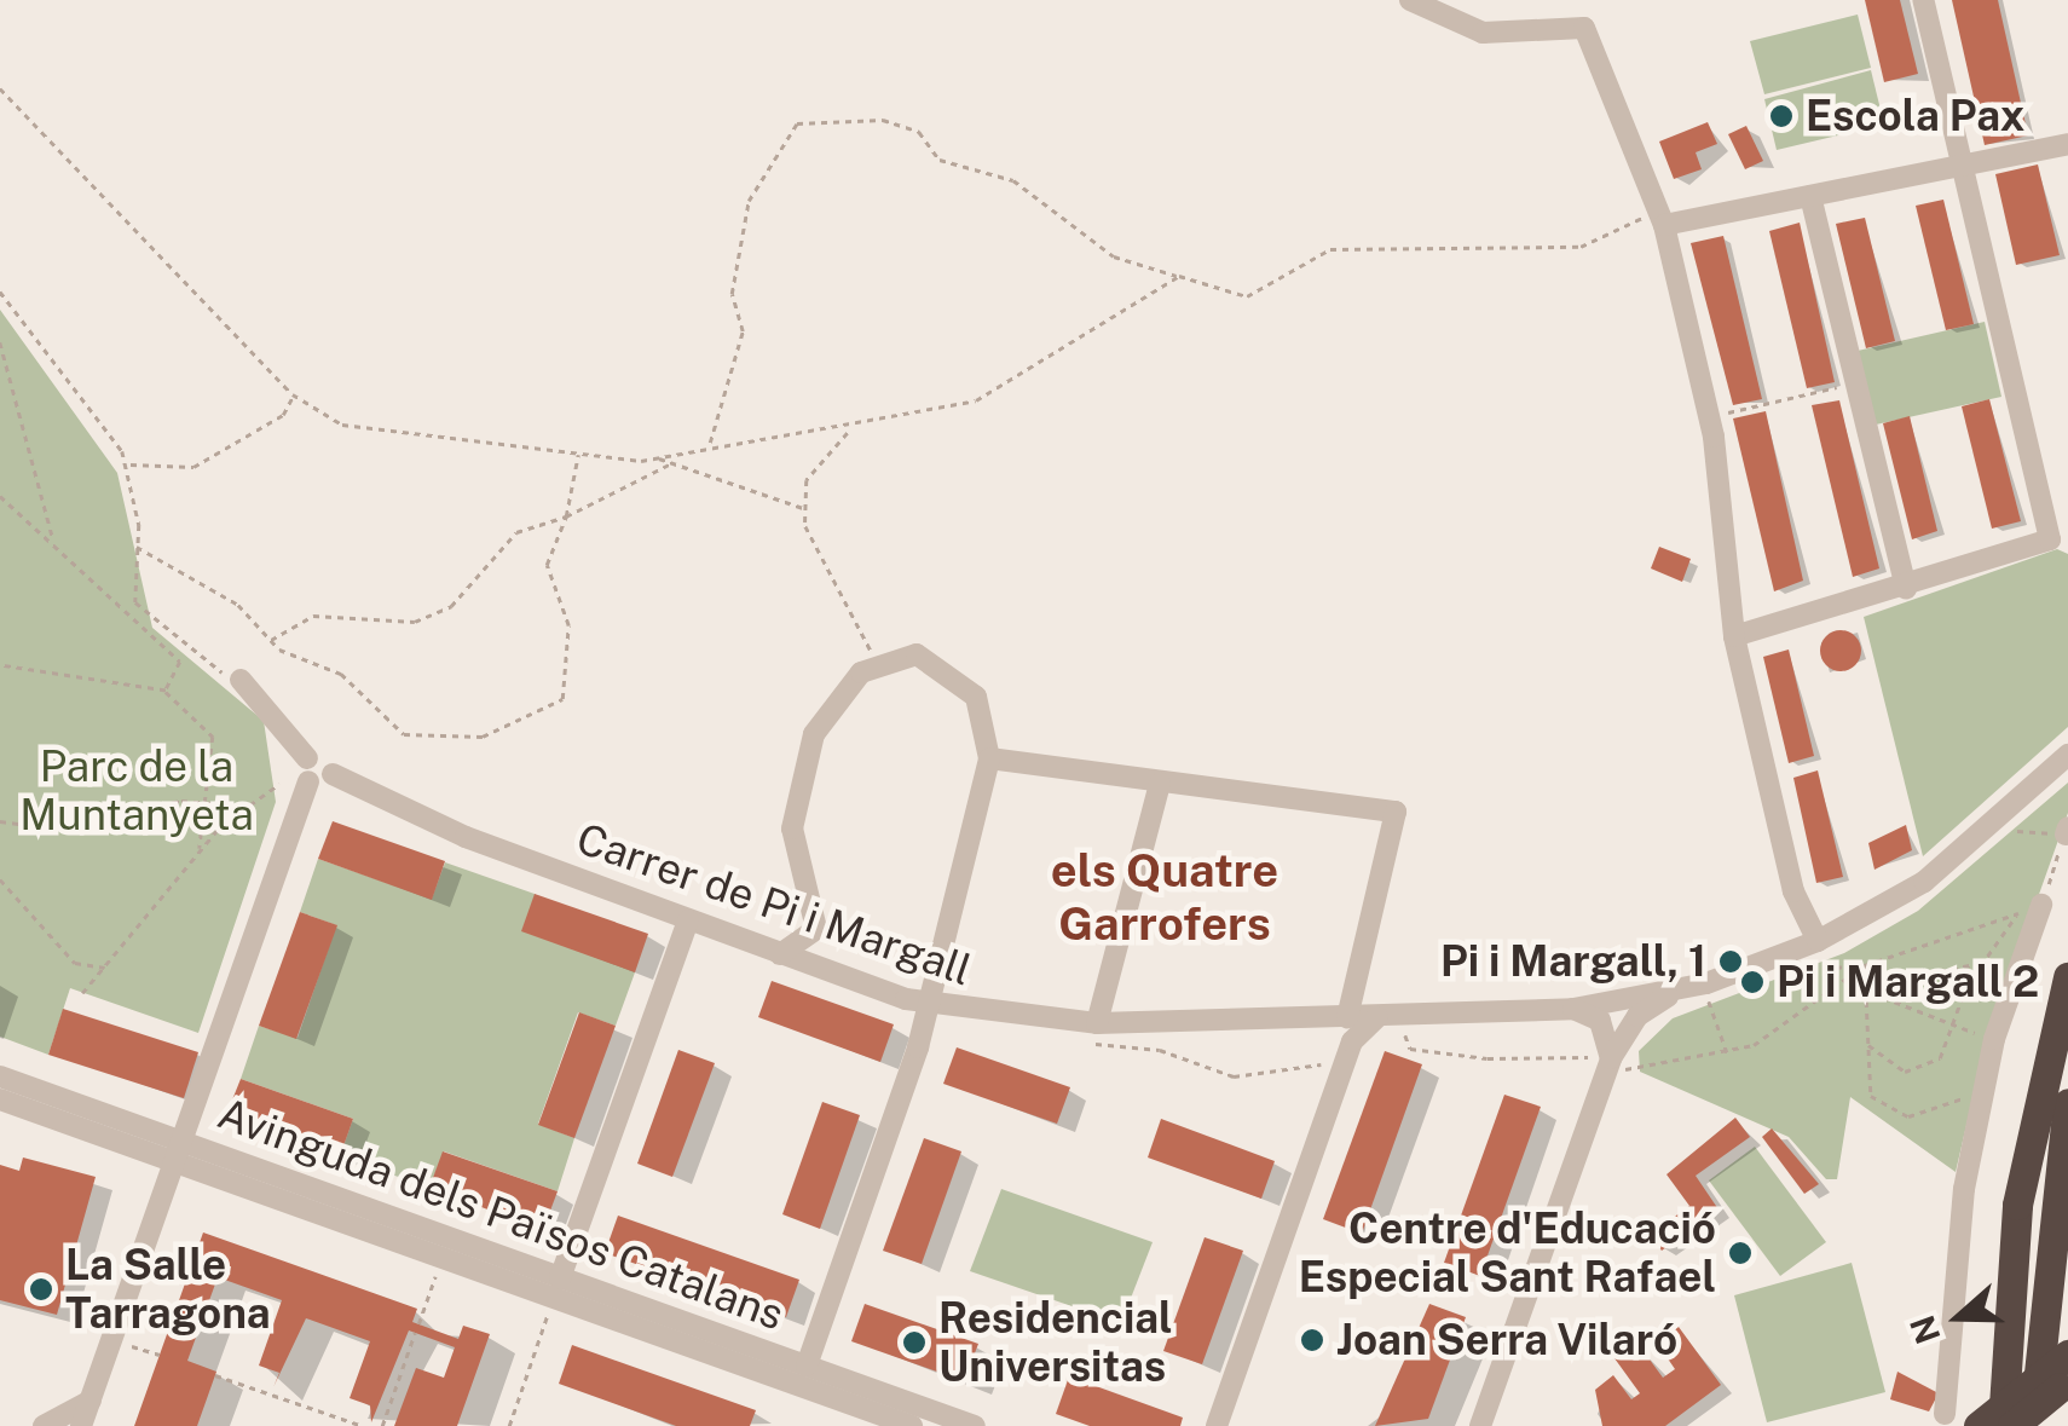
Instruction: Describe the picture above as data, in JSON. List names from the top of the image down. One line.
{"streets":{"street":["Carrer de Pi i Margall","Avinguda dels Països Catalans"]},"districts":["els Quatre Garrofers"],"parks":["Parc de la Muntanyeta"],"places":["Escola Pax","Pi i Margall, 1","Pi i Margall 2","Centre d'Educació Especial Sant Rafael","La Salle Tarragona","Joan Serra Vilaró","Residencial Universitas"],"north":"left"}
